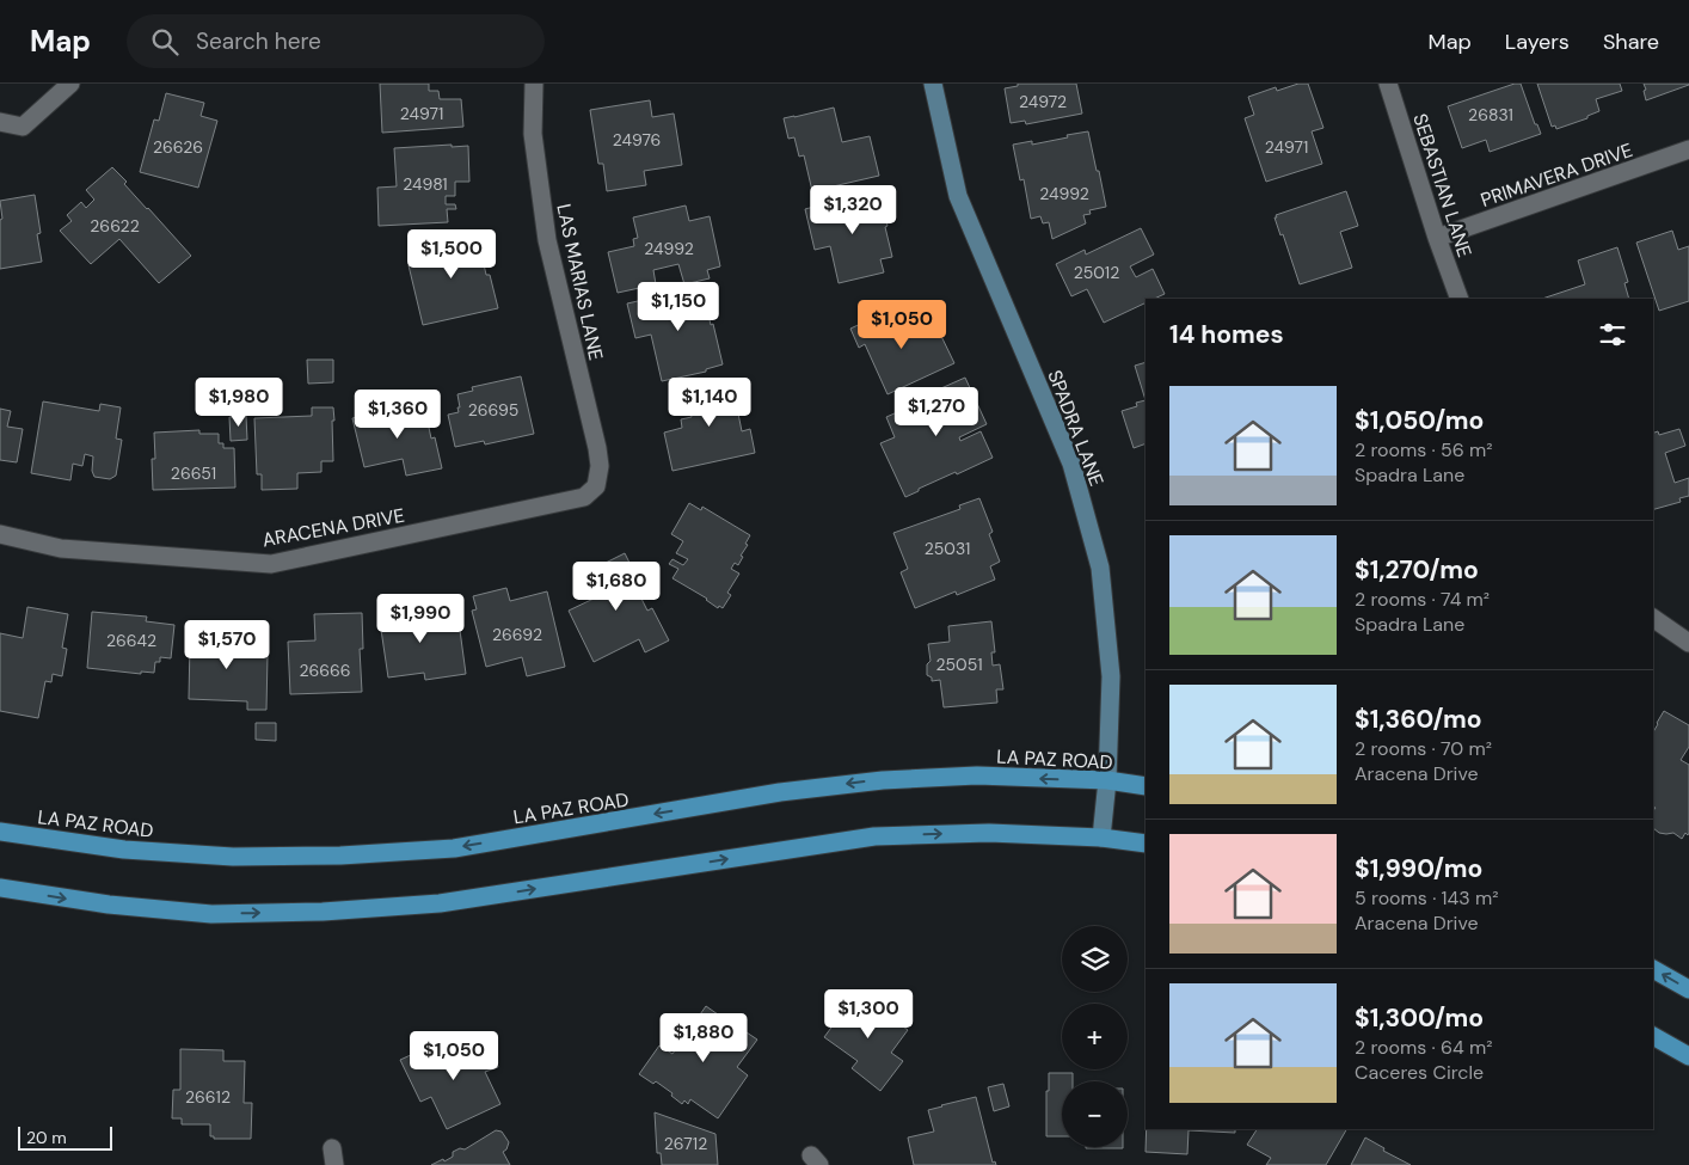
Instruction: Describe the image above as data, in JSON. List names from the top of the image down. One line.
{"streets":{"main road":["LA PAZ ROAD"],"street":["PRIMAVERA DRIVE","SEBASTIAN LANE","LAS MARIAS LANE","SPADRA LANE","ARACENA DRIVE"]},"crossings":[["PRIMAVERA DRIVE","SEBASTIAN LANE"],["LAS MARIAS LANE","ARACENA DRIVE"],["SPADRA LANE","LA PAZ ROAD"]],"house_numbers":["24972","24971","26831","24976","26626","24971","24981","24992","26622","24992","25012","26695","26651","25031","26692","26642","25051","26666","26612","26712"],"scale_bar":"20 m","page":{"header":"Map","search":"Search here","nav":["Map","Layers","Share"],"price":["$1,320","$1,500","$1,150","$1,050","$1,980","$1,140","$1,270","$1,360","$1,680","$1,990","$1,570","$1,300","$1,880","$1,050"],"heading":"14 homes","list":[{"name":"$1,050/mo","note":"2 rooms · 56 m² · Spadra Lane"},{"name":"$1,270/mo","note":"2 rooms · 74 m² · Spadra Lane"},{"name":"$1,360/mo","note":"2 rooms · 70 m² · Aracena Drive"},{"name":"$1,990/mo","note":"5 rooms · 143 m² · Aracena Drive"},{"name":"$1,300/mo","note":"2 rooms · 64 m² · Caceres Circle"}],"map_buttons":["+","−"],"scale":"20 m"}}
